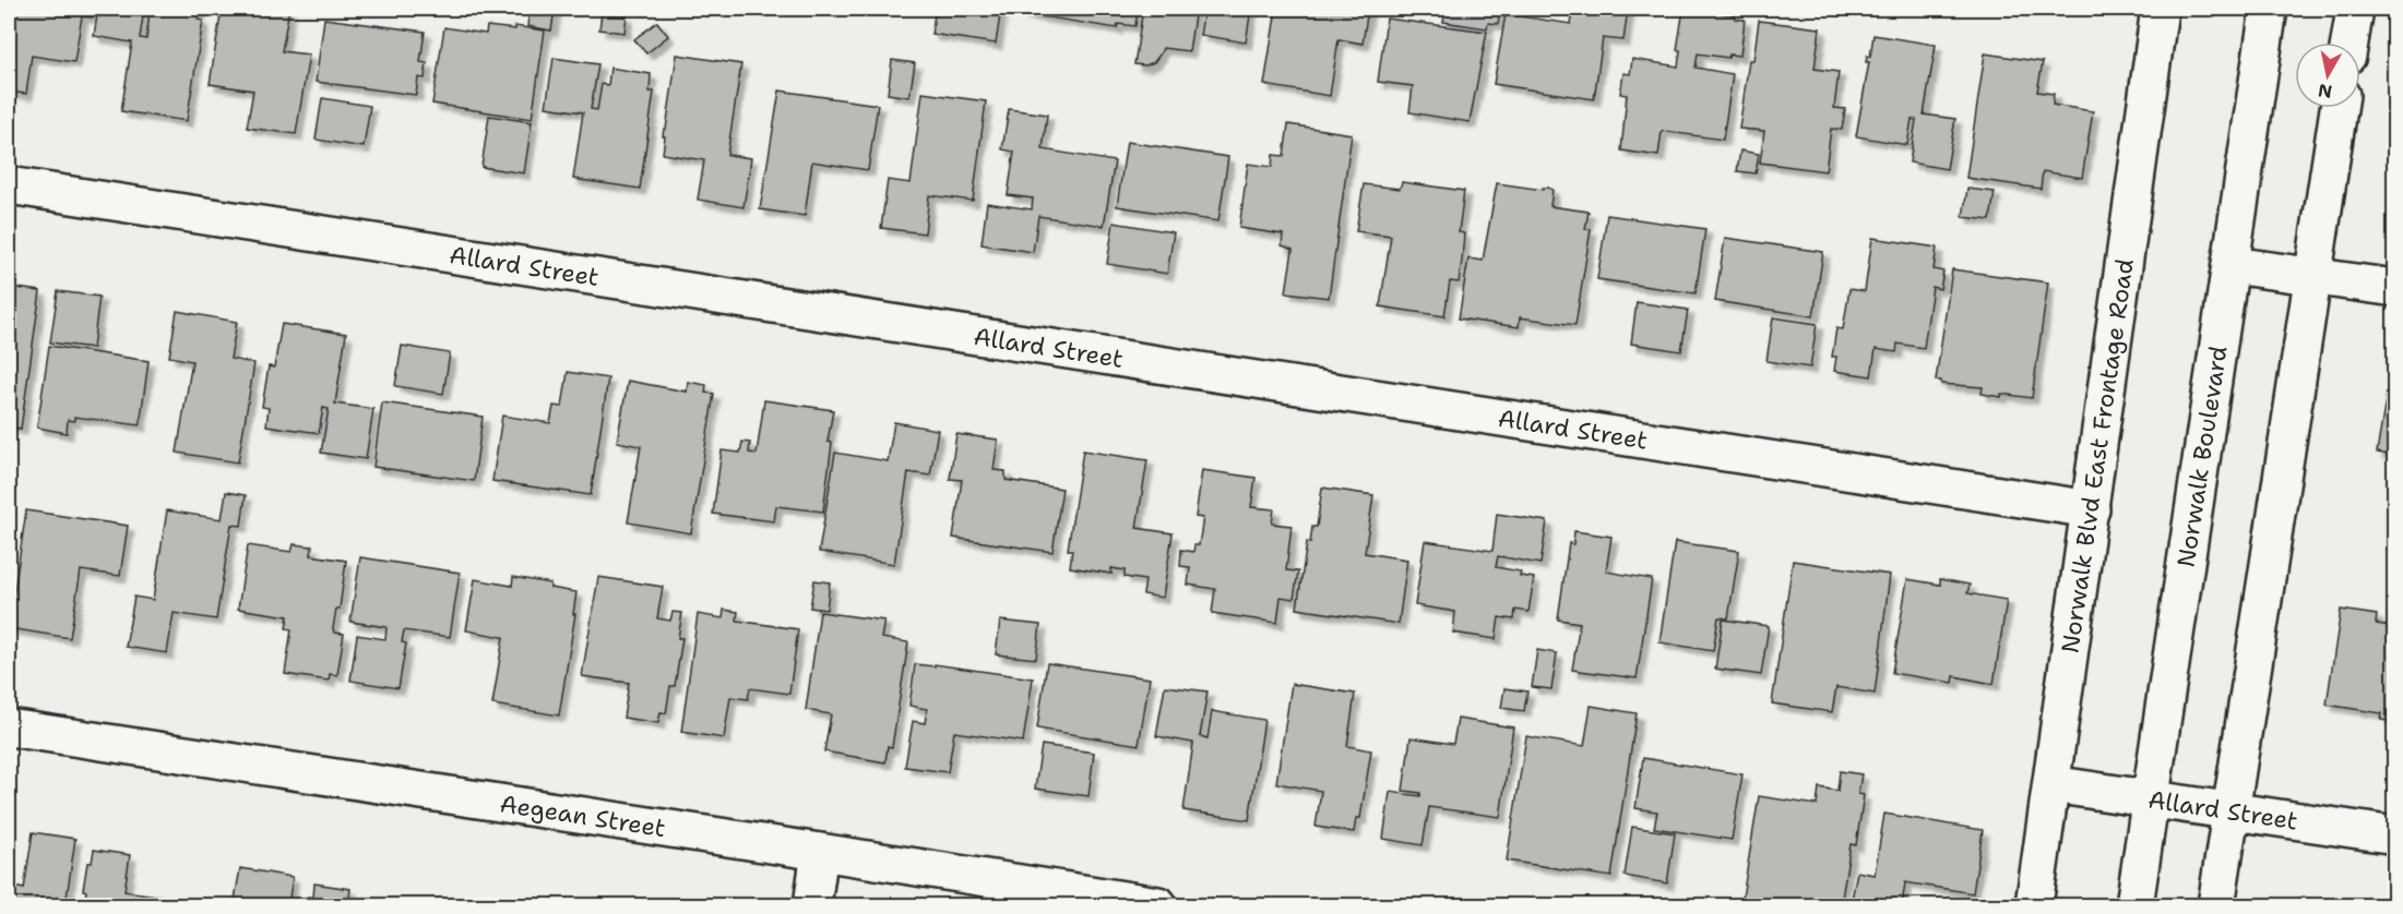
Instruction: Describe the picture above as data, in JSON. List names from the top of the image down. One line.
{"streets":{"street":["Allard Street","Norwalk Blvd East Frontage Road","Norwalk Boulevard","Aegean Street"]},"crossings":[["Allard Street","Norwalk Blvd East Frontage Road"],["Allard Street","Norwalk Boulevard"]],"north":"bottom"}
